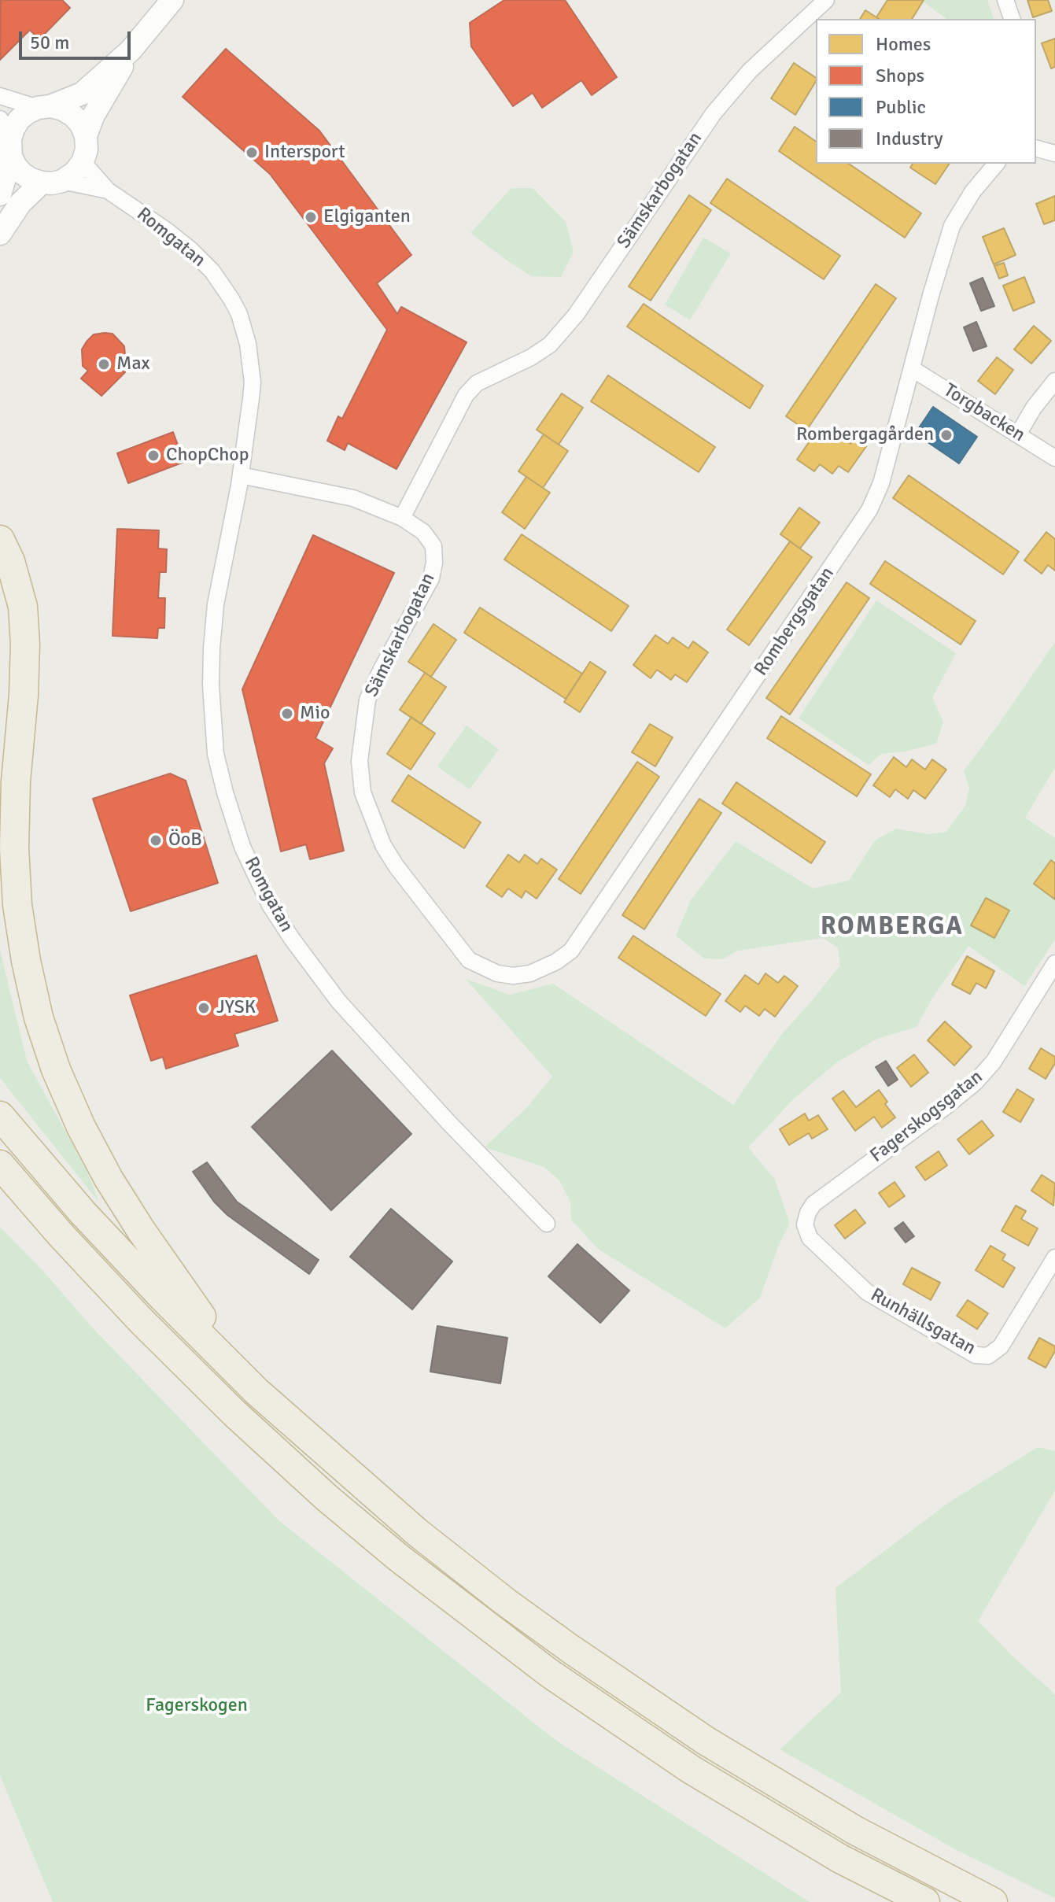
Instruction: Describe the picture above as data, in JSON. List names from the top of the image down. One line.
{"streets":{"street":["Sämskarbogatan","Romgatan","Torgbacken","Rombergsgatan","Fagerskogsgatan","Runhällsgatan"]},"crossings":[["Sämskarbogatan","Rombergsgatan"],["Torgbacken","Rombergsgatan"],["Fagerskogsgatan","Runhällsgatan"]],"districts":["ROMBERGA"],"parks":["Fagerskogen"],"places":["Intersport","Elgiganten","Max","Rombergagården","ChopChop","Mio","ÖoB","JYSK"],"legend":["Homes","Shops","Public","Industry"],"scale_bar":"50 m"}
